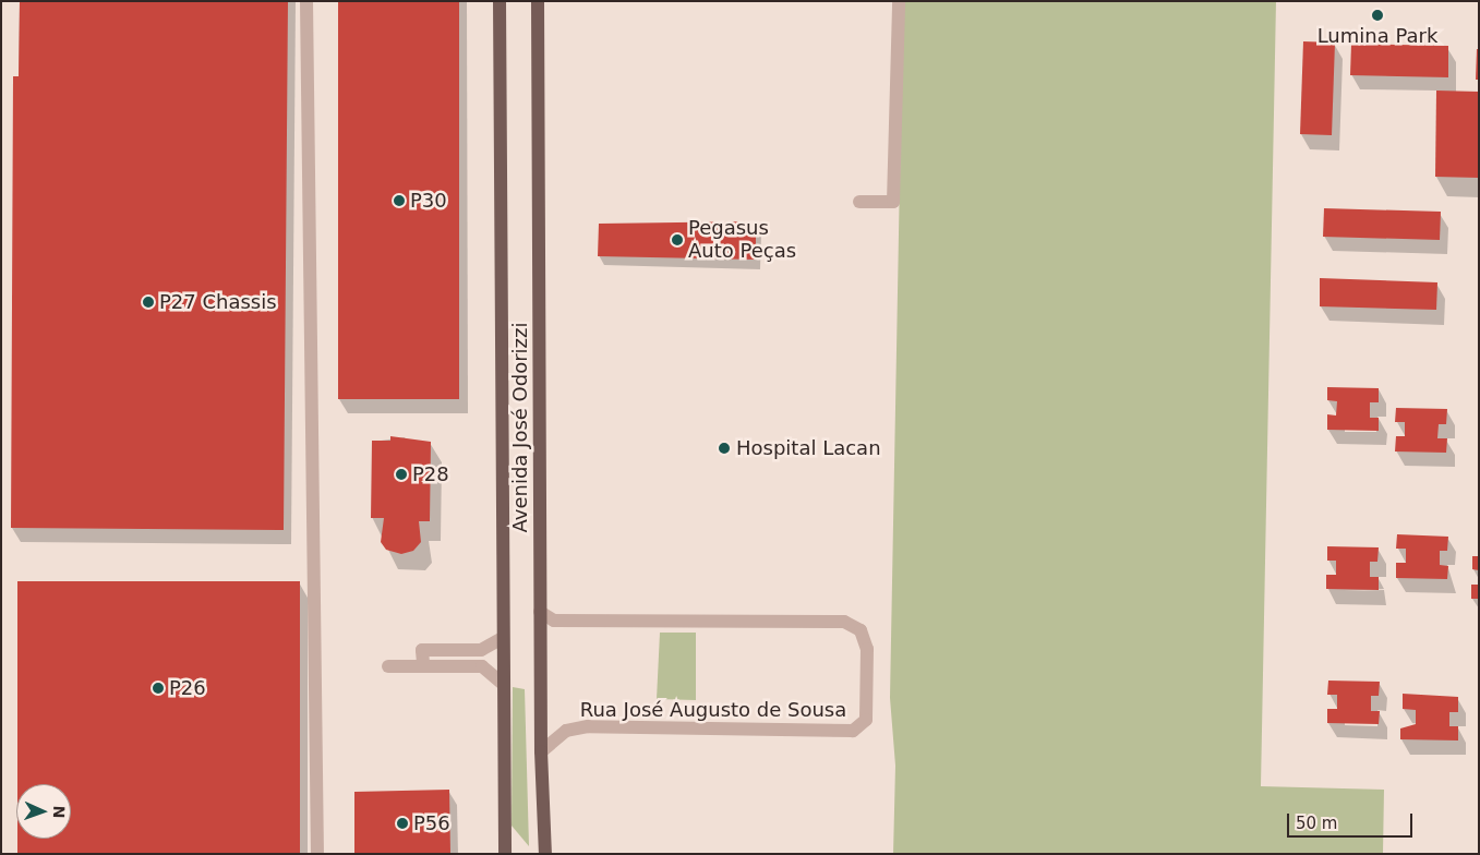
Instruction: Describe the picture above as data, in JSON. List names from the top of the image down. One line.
{"streets":{"main road":["Avenida José Odorizzi"],"street":["Rua José Augusto de Sousa"]},"crossings":[["Avenida José Odorizzi","Rua José Augusto de Sousa"]],"places":["Lumina Park","P30","Pegasus Auto Peças","P27 Chassis","Hospital Lacan","P28","P26","P56"],"scale_bar":"50 m","north":"right"}
